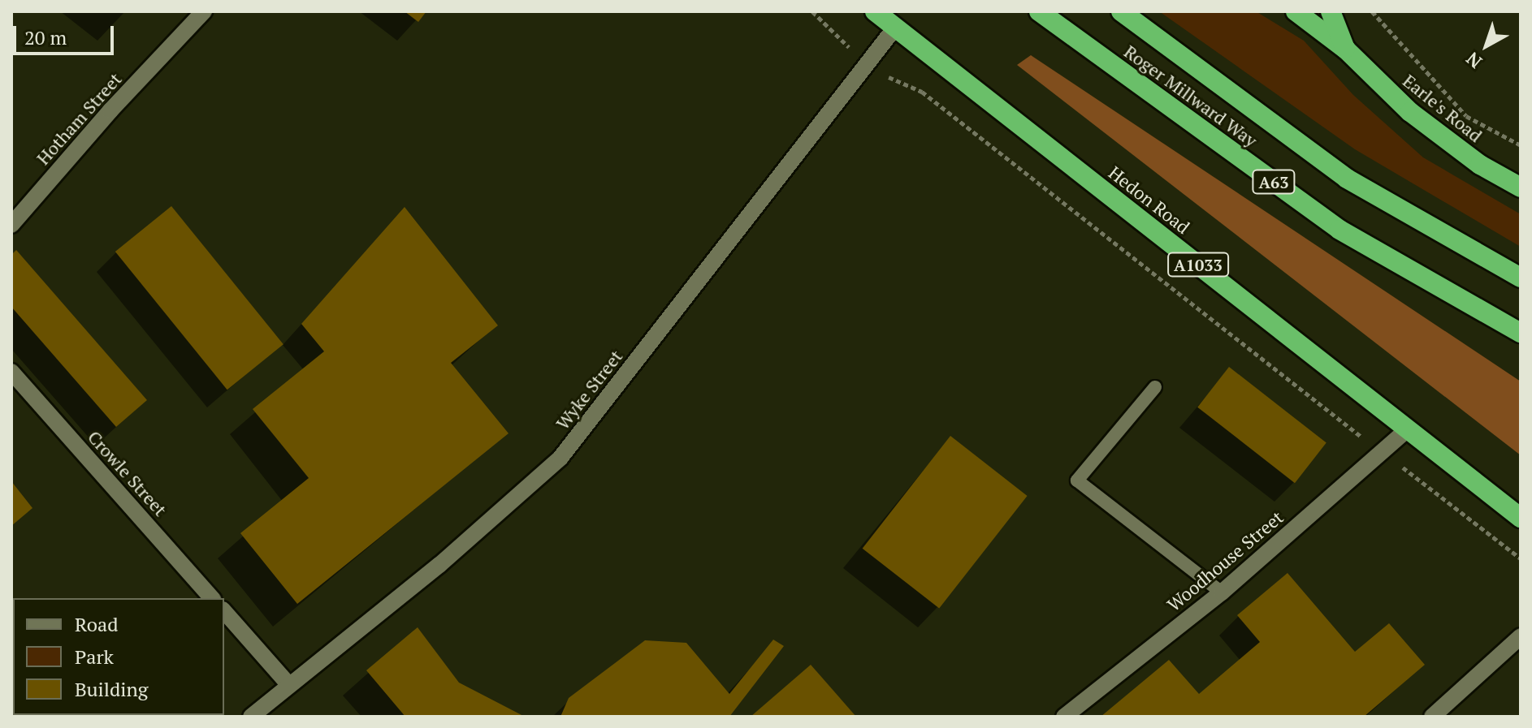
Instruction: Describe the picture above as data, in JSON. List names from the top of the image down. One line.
{"streets":{"highway":["Roger Millward Way","Earle's Road","A63","Hedon Road","A1033"],"street":["Hotham Street","Wyke Street","Crowle Street","Woodhouse Street"]},"crossings":[["Hedon Road","Wyke Street"],["Hedon Road","Woodhouse Street"]],"legend":["Road","Park","Building"],"scale_bar":"20 m","north":"bottom left"}
